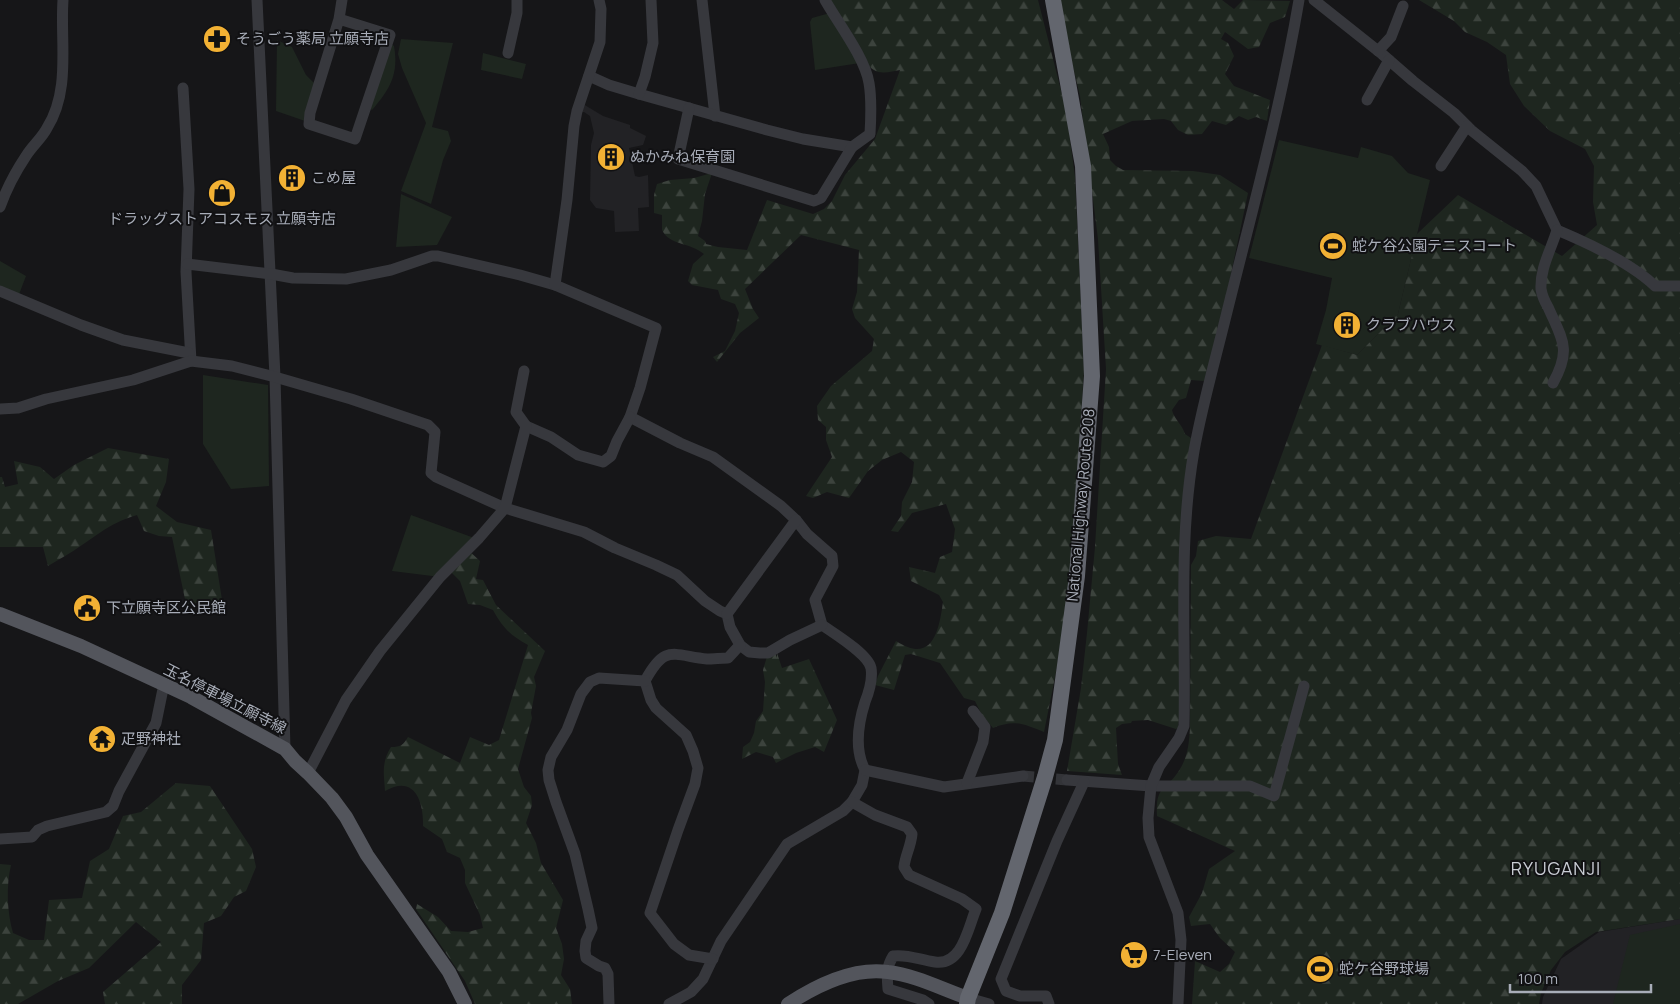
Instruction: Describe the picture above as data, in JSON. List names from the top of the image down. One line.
{"streets":{"highway":["National Highway Route 208"],"main road":["玉名停車場立願寺線"]},"districts":["RYUGANJI"],"places":{"pharmacy":["そうごう薬局 立願寺店"],"building":["ぬかみね保育園","こめ屋","クラブハウス"],"shop":["ドラッグストアコスモス 立願寺店"],"sports":["蛇ケ谷公園テニスコート","蛇ケ谷野球場"],"public building":["下立願寺区公民館"],"temple":["疋野神社"],"supermarket":["7-Eleven"]},"scale_bar":"100 m"}
